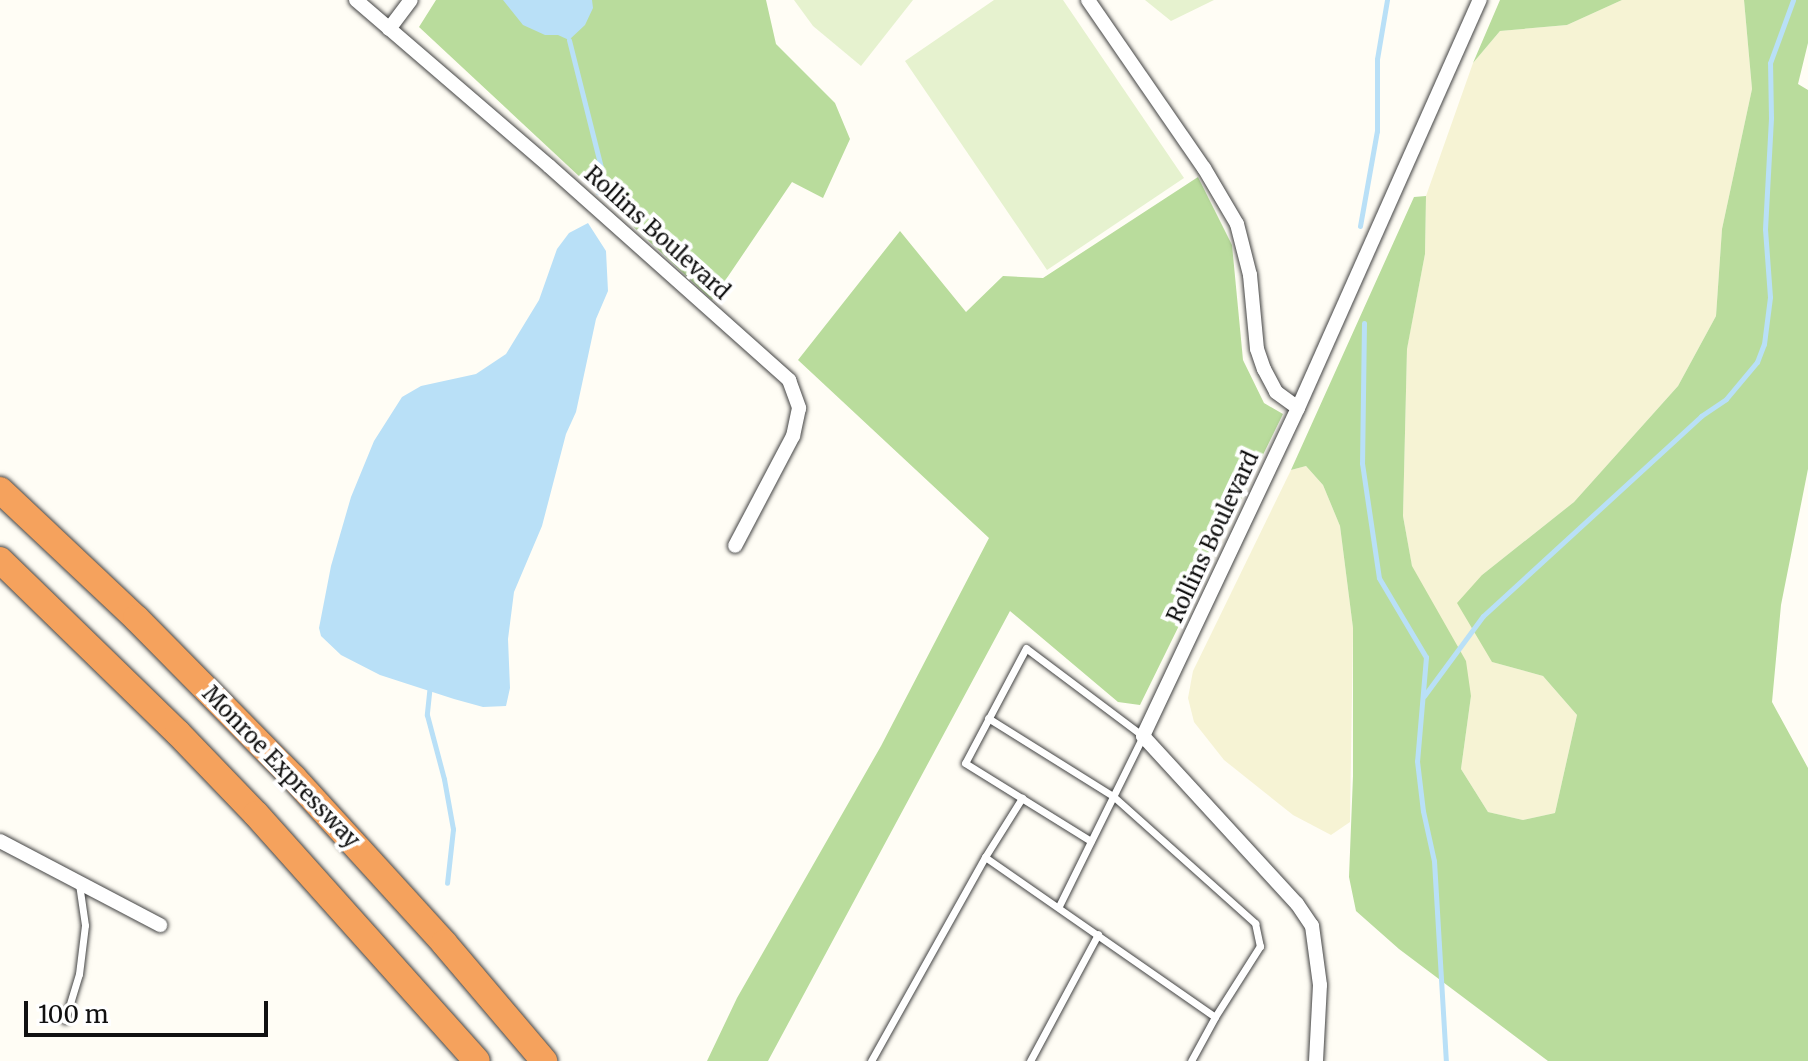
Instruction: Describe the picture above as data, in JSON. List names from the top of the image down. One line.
{"streets":{"highway":["Monroe Expressway"],"street":["Rollins Boulevard"]},"scale_bar":"100 m"}
